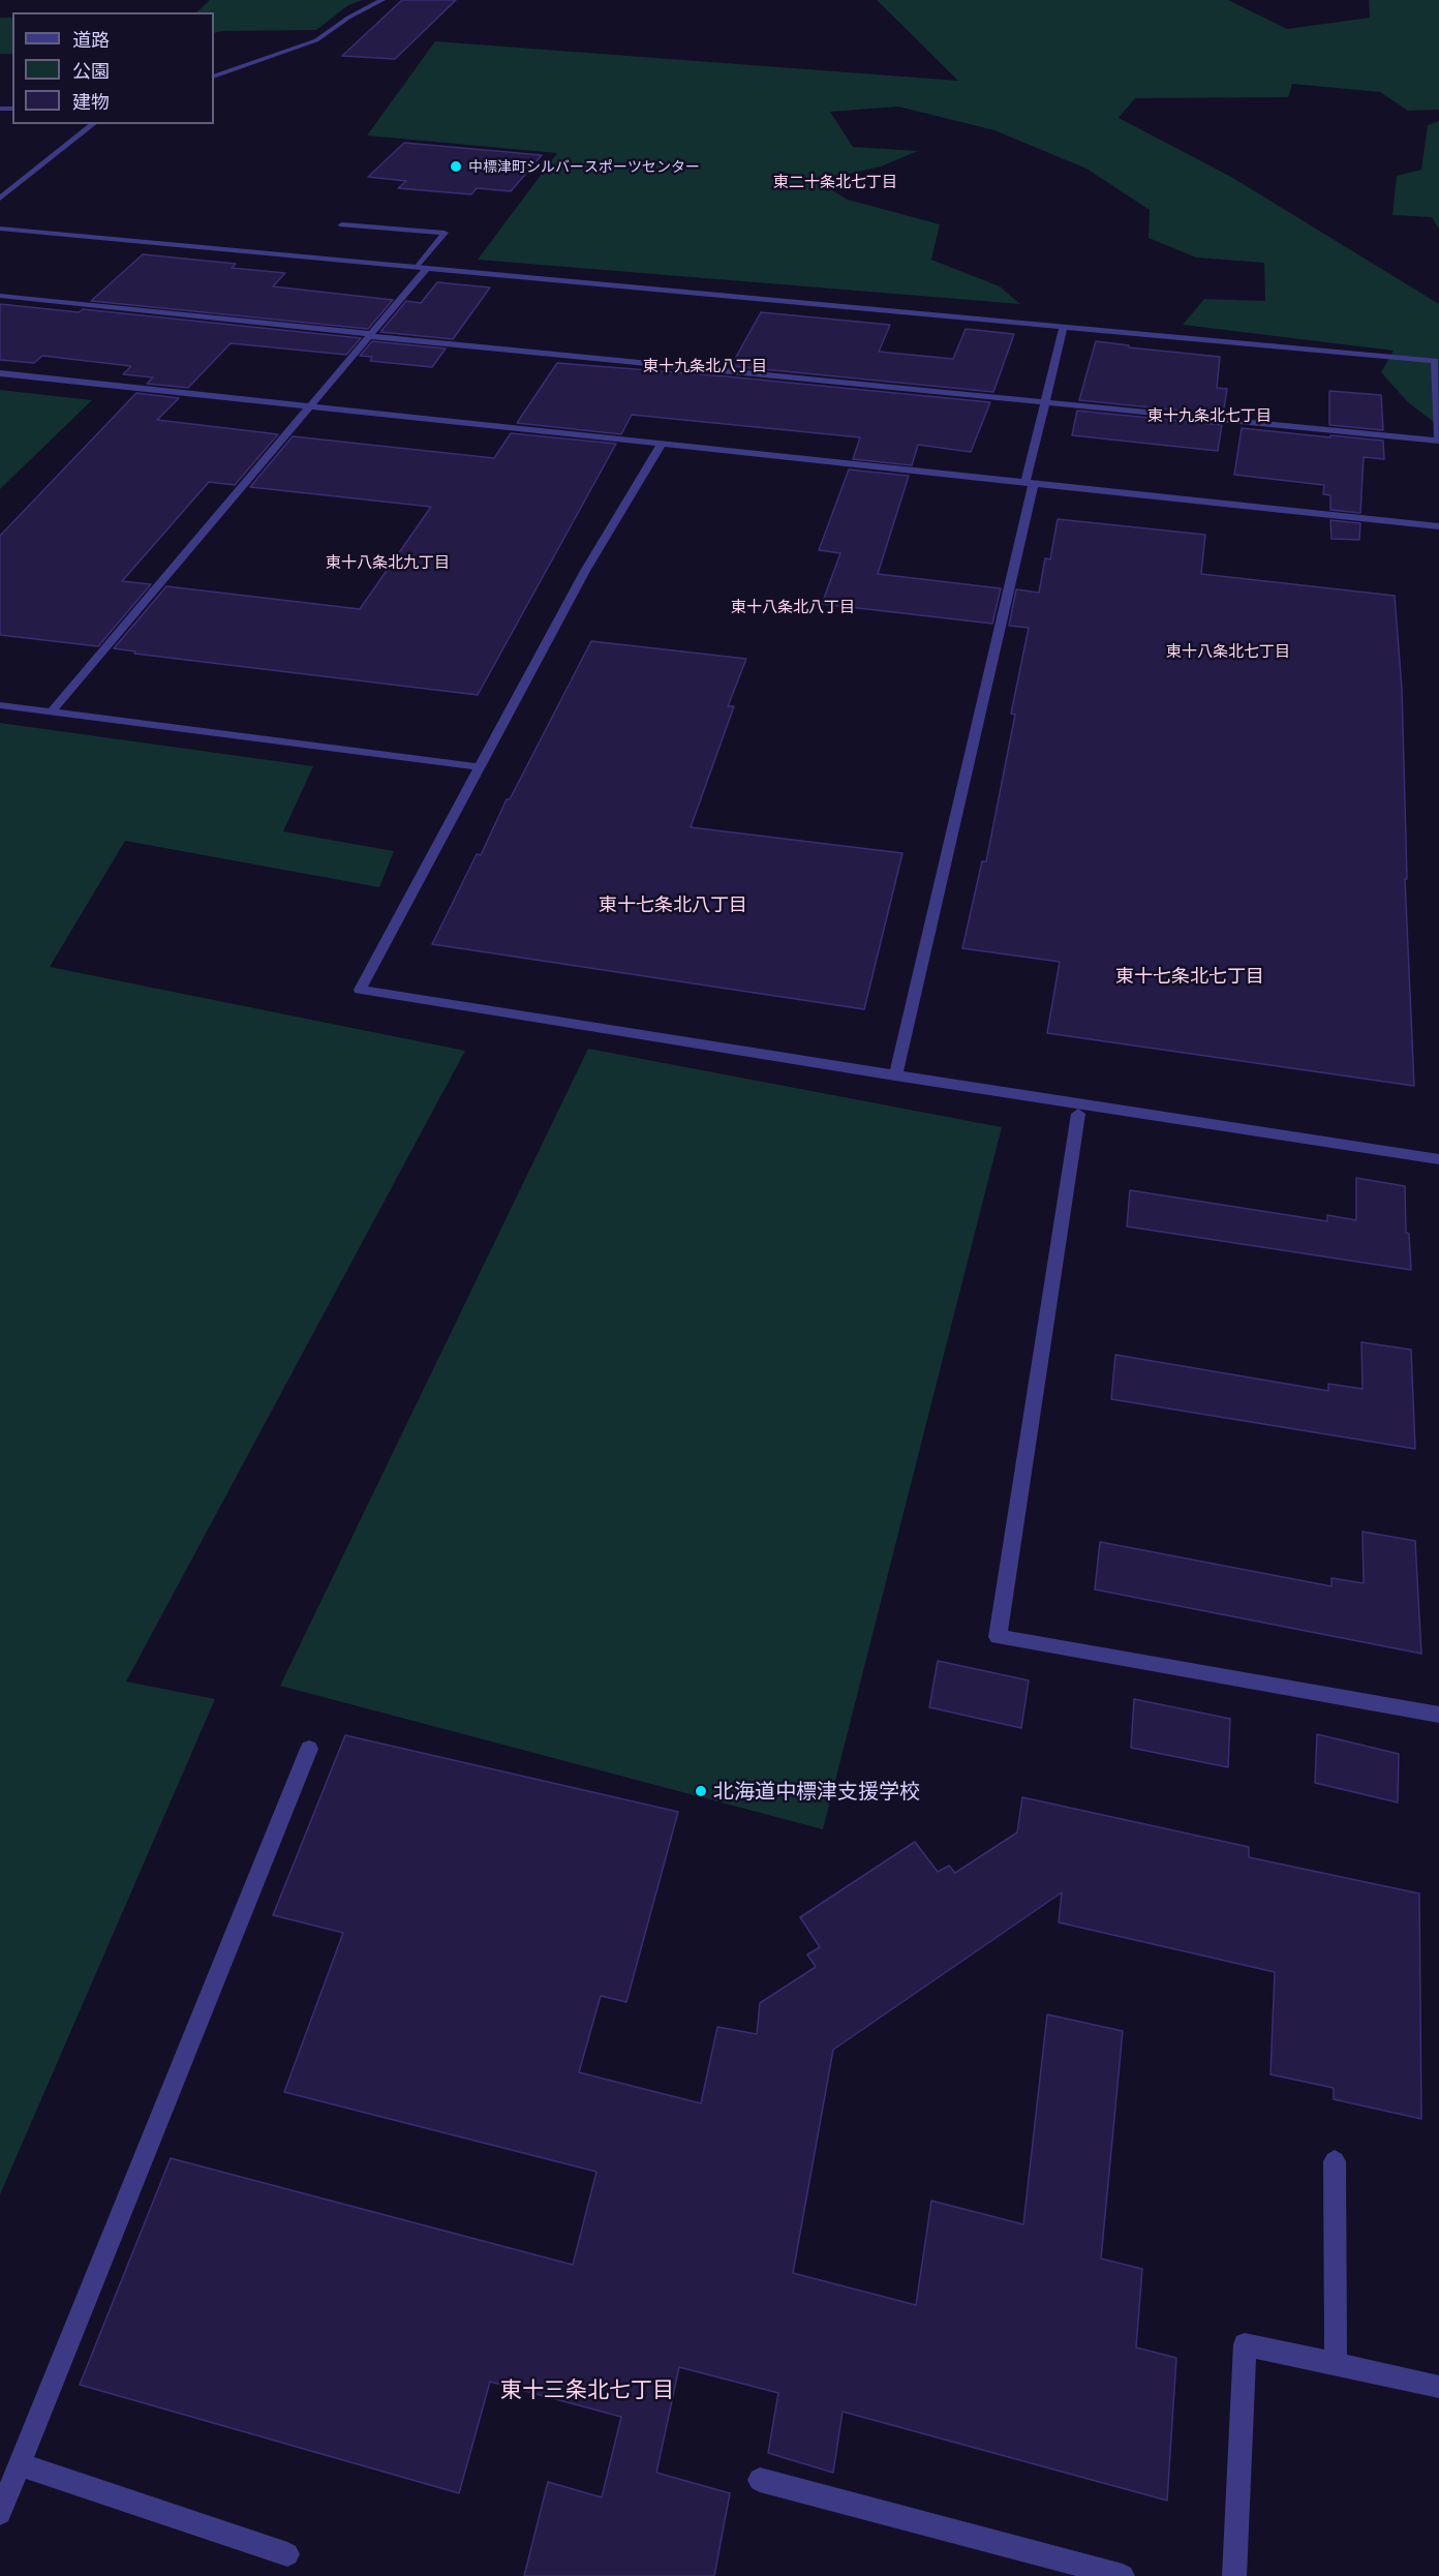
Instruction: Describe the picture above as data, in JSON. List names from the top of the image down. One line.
{"districts":["東二十条北七丁目","東十九条北八丁目","東十九条北七丁目","東十八条北九丁目","東十八条北八丁目","東十八条北七丁目","東十七条北八丁目","東十七条北七丁目","東十三条北七丁目"],"places":["中標津町シルバースポーツセンター","北海道中標津支援学校"],"legend":["道路","公園","建物"]}
